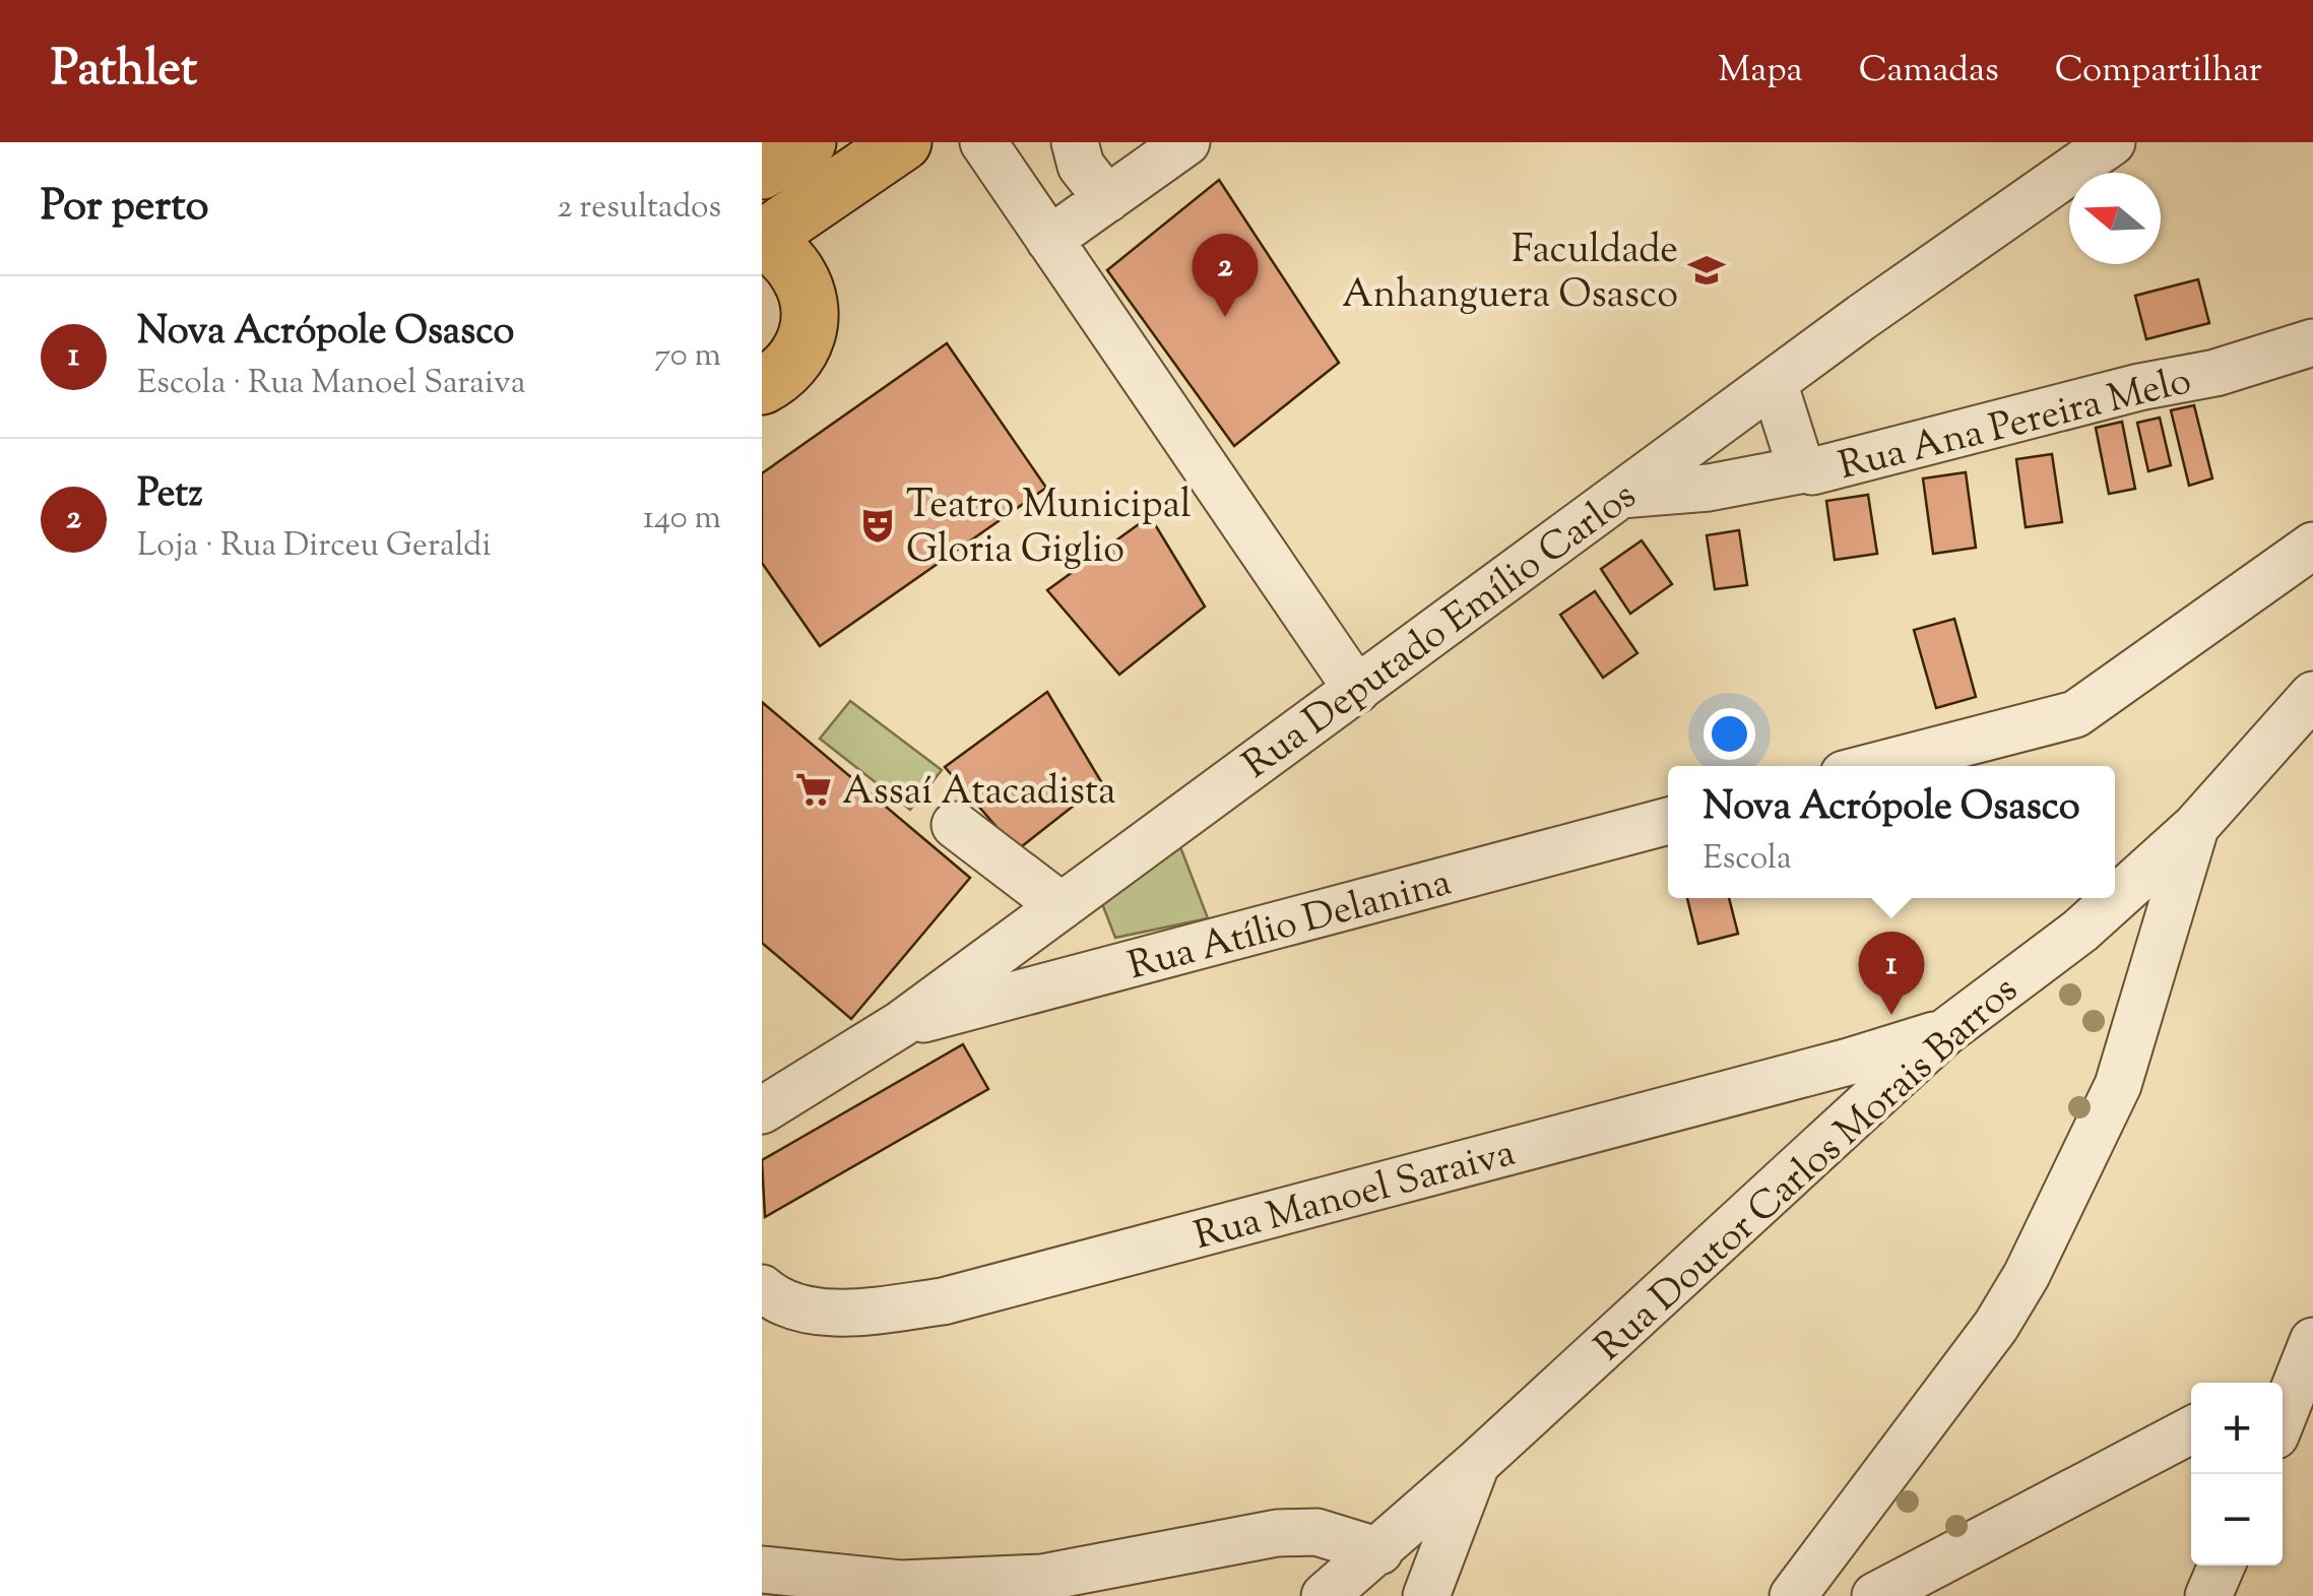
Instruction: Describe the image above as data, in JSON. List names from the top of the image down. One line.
{"streets":{"street":["Rua Ana Pereira Melo","Rua Deputado Emílio Carlos","Rua Atílio Delanina","Rua Doutor Carlos Morais Barros","Rua Manoel Saraiva"]},"crossings":[["Rua Ana Pereira Melo","Rua Deputado Emílio Carlos"],["Rua Deputado Emílio Carlos","Rua Atílio Delanina"],["Rua Doutor Carlos Morais Barros","Rua Manoel Saraiva"]],"places":{"school or university":["Faculdade Anhanguera Osasco"],"theatre":["Teatro Municipal Gloria Giglio"],"supermarket":["Assaí Atacadista"]},"north":"left","page":{"header":"Pathlet","nav":["Mapa","Camadas","Compartilhar"],"heading":["Por perto","2 resultados"],"pins":["2","1"],"list":[{"mark":"1","name":"Nova Acrópole Osasco","note":"Escola · Rua Manoel Saraiva","value":"70 m"},{"mark":"2","name":"Petz","note":"Loja · Rua Dirceu Geraldi","value":"140 m"}],"popup":["Nova Acrópole Osasco","Escola"],"map_buttons":["+","−"]}}
